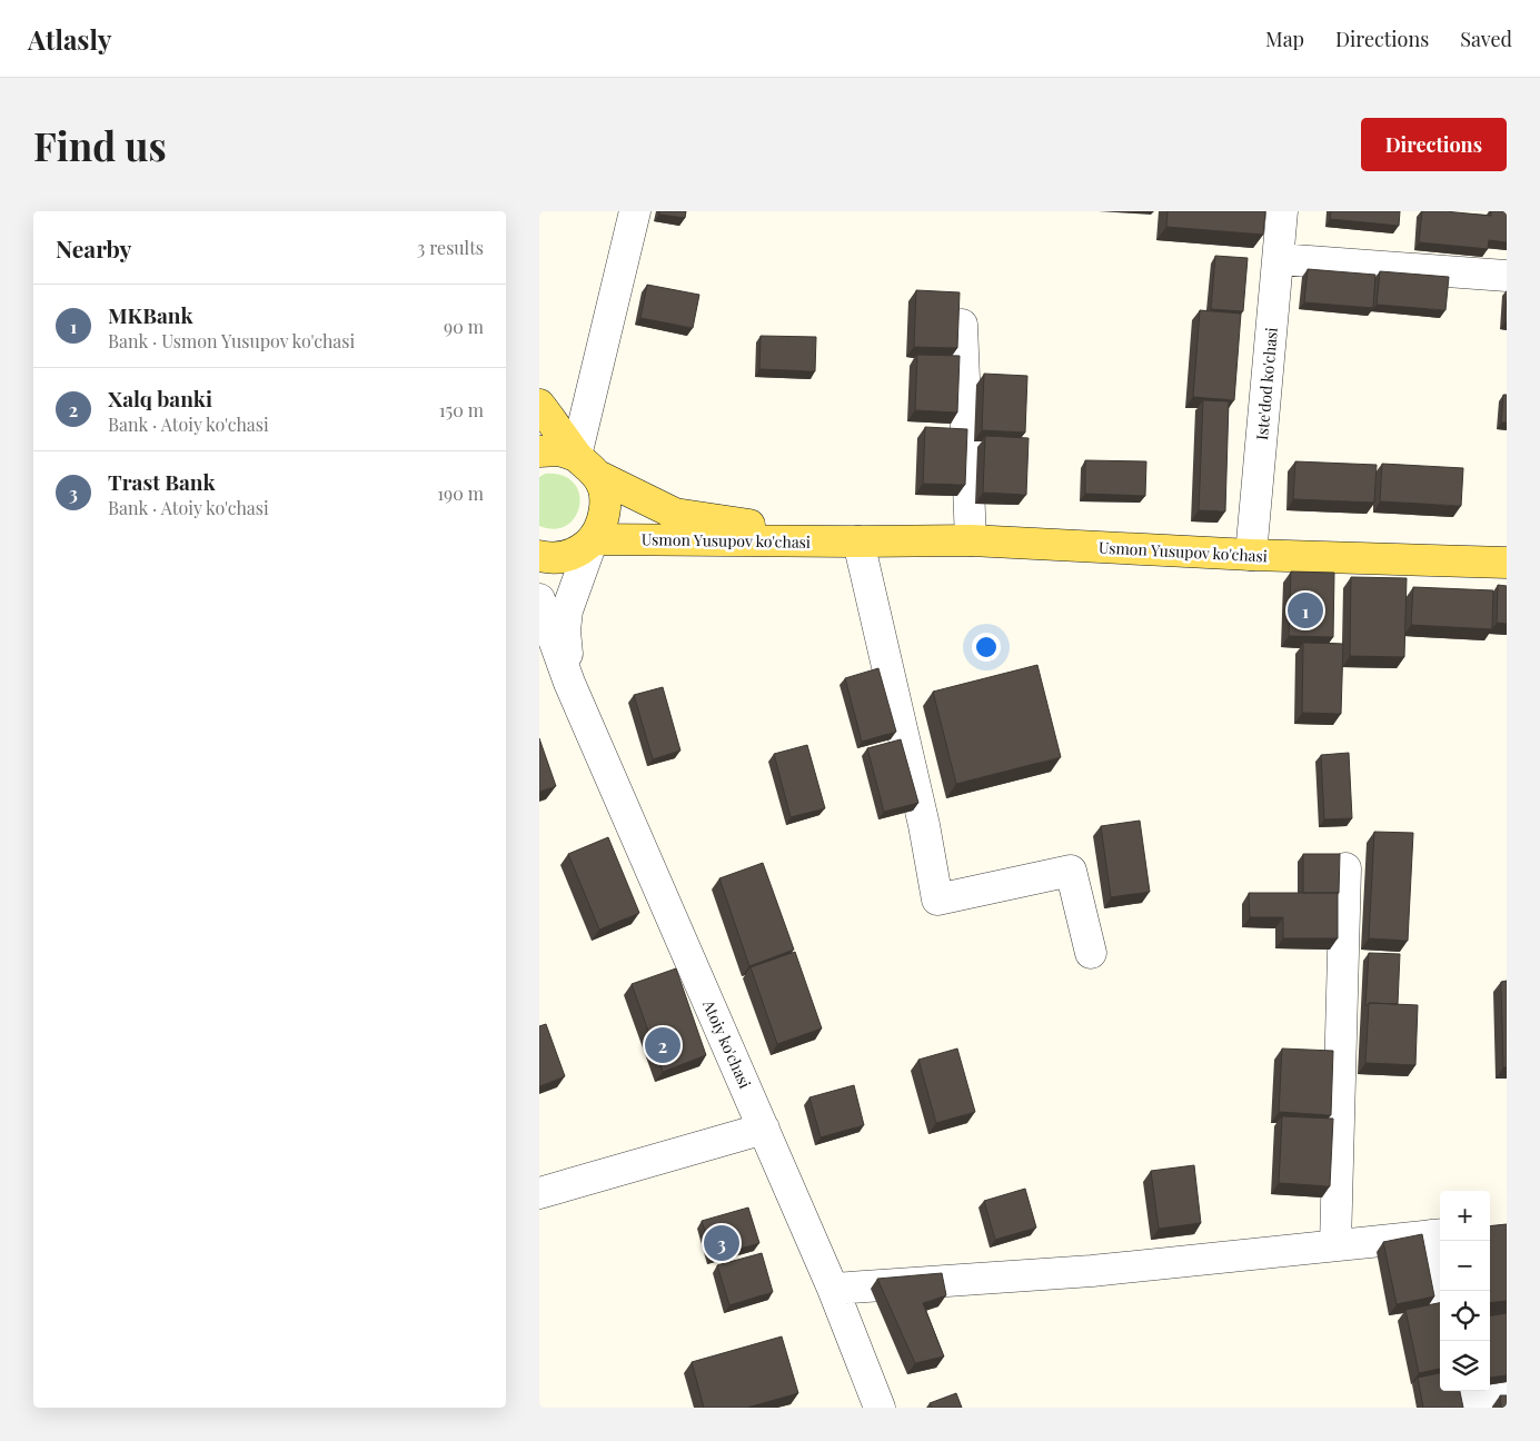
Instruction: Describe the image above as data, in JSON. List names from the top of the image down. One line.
{"streets":{"main road":["Usmon Yusupov ko'chasi"],"street":["Iste'dod ko'chasi","Atoiy ko'chasi"]},"crossings":[["Iste'dod ko'chasi","Usmon Yusupov ko'chasi"],["Usmon Yusupov ko'chasi","Atoiy ko'chasi"]],"page":{"header":"Atlasly","nav":["Map","Directions","Saved"],"buttons":"Directions","title":"Find us","heading":["Nearby","3 results"],"list":[{"mark":"1","name":"MKBank","note":"Bank · Usmon Yusupov ko'chasi","value":"90 m"},{"mark":"2","name":"Xalq banki","note":"Bank · Atoiy ko'chasi","value":"150 m"},{"mark":"3","name":"Trast Bank","note":"Bank · Atoiy ko'chasi","value":"190 m"}],"pins":["1","2","3"],"map_buttons":["+","−"]}}
